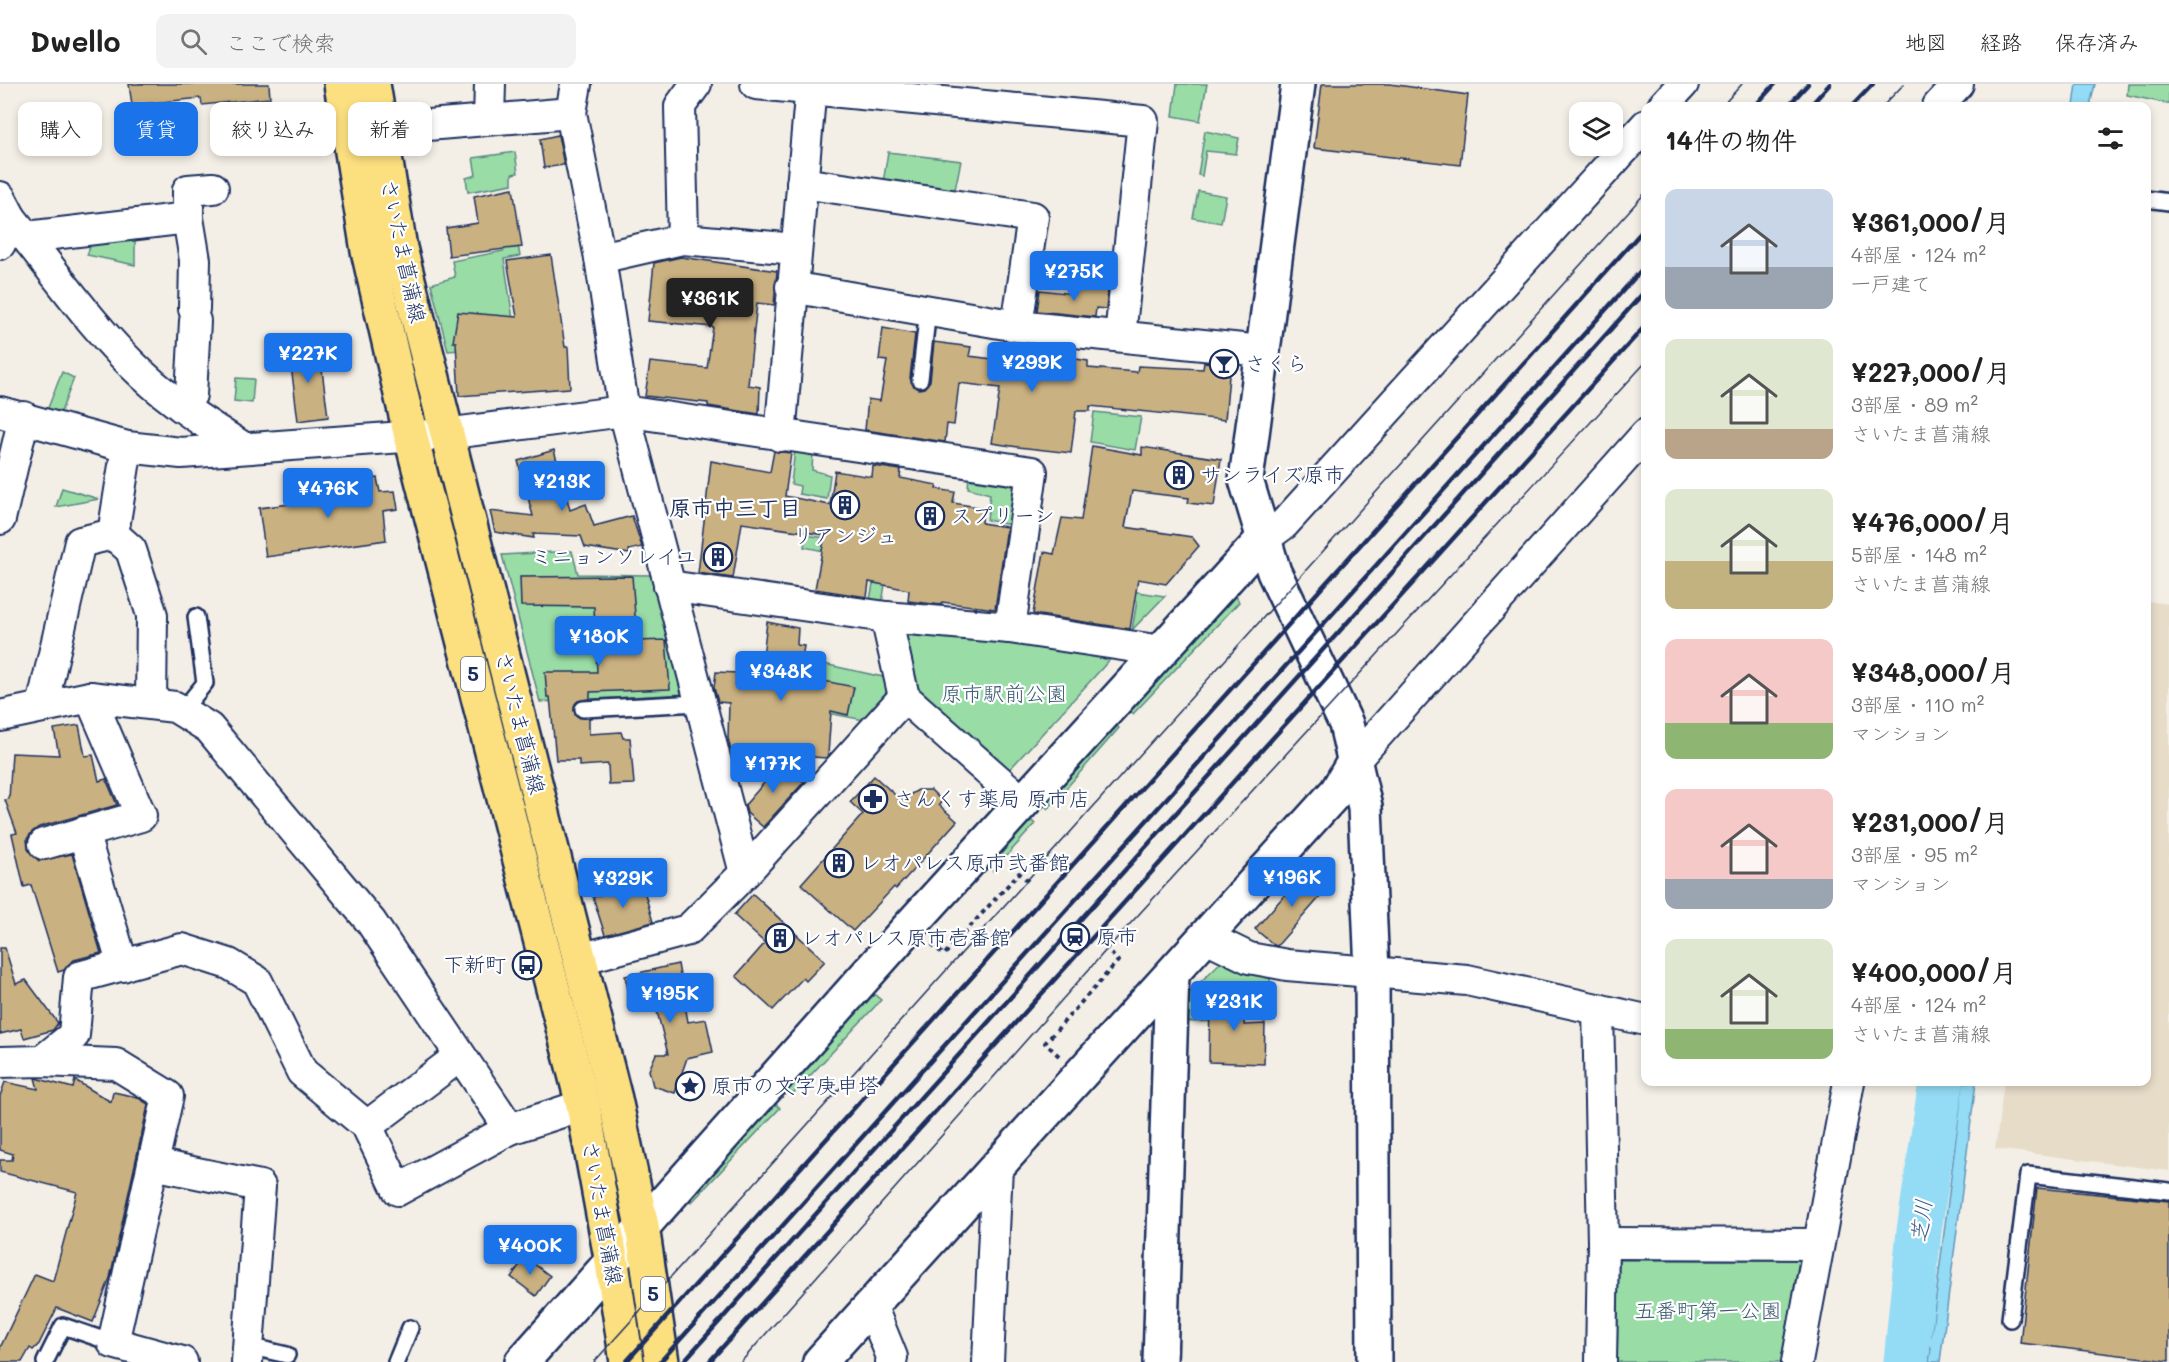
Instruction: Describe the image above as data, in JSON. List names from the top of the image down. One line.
{"streets":{"main road":["さいたま菖蒲線","5"]},"districts":["原市中三丁目"],"water":["芝川"],"parks":["原市駅前公園","五番町第一公園"],"places":{"bar":["さくら"],"building":["サンライズ原市","リアンジュ","スプリーン","ミニョンソレイユ","レオパレス原市弐番館","レオパレス原市壱番館"],"pharmacy":["さんくす薬局 原市店"],"station":["原市"],"bus stop":["下新町"],"place":["原市の文字庚申塔"]},"page":{"header":"Dwello","search":"ここで検索","nav":["地図","経路","保存済み"],"chip":["購入","賃貸","絞り込み","新着"],"heading":"14件の物件","list":[{"name":"¥361,000/月","note":"4部屋 · 124 m² · 一戸建て"},{"name":"¥227,000/月","note":"3部屋 · 89 m² · さいたま菖蒲線"},{"name":"¥476,000/月","note":"5部屋 · 148 m² · さいたま菖蒲線"},{"name":"¥348,000/月","note":"3部屋 · 110 m² · マンション"},{"name":"¥231,000/月","note":"3部屋 · 95 m² · マンション"},{"name":"¥400,000/月","note":"4部屋 · 124 m² · さいたま菖蒲線"}],"price":["¥275K","¥361K","¥227K","¥299K","¥213K","¥476K","¥180K","¥348K","¥177K","¥196K","¥329K","¥195K","¥231K","¥400K"]}}
